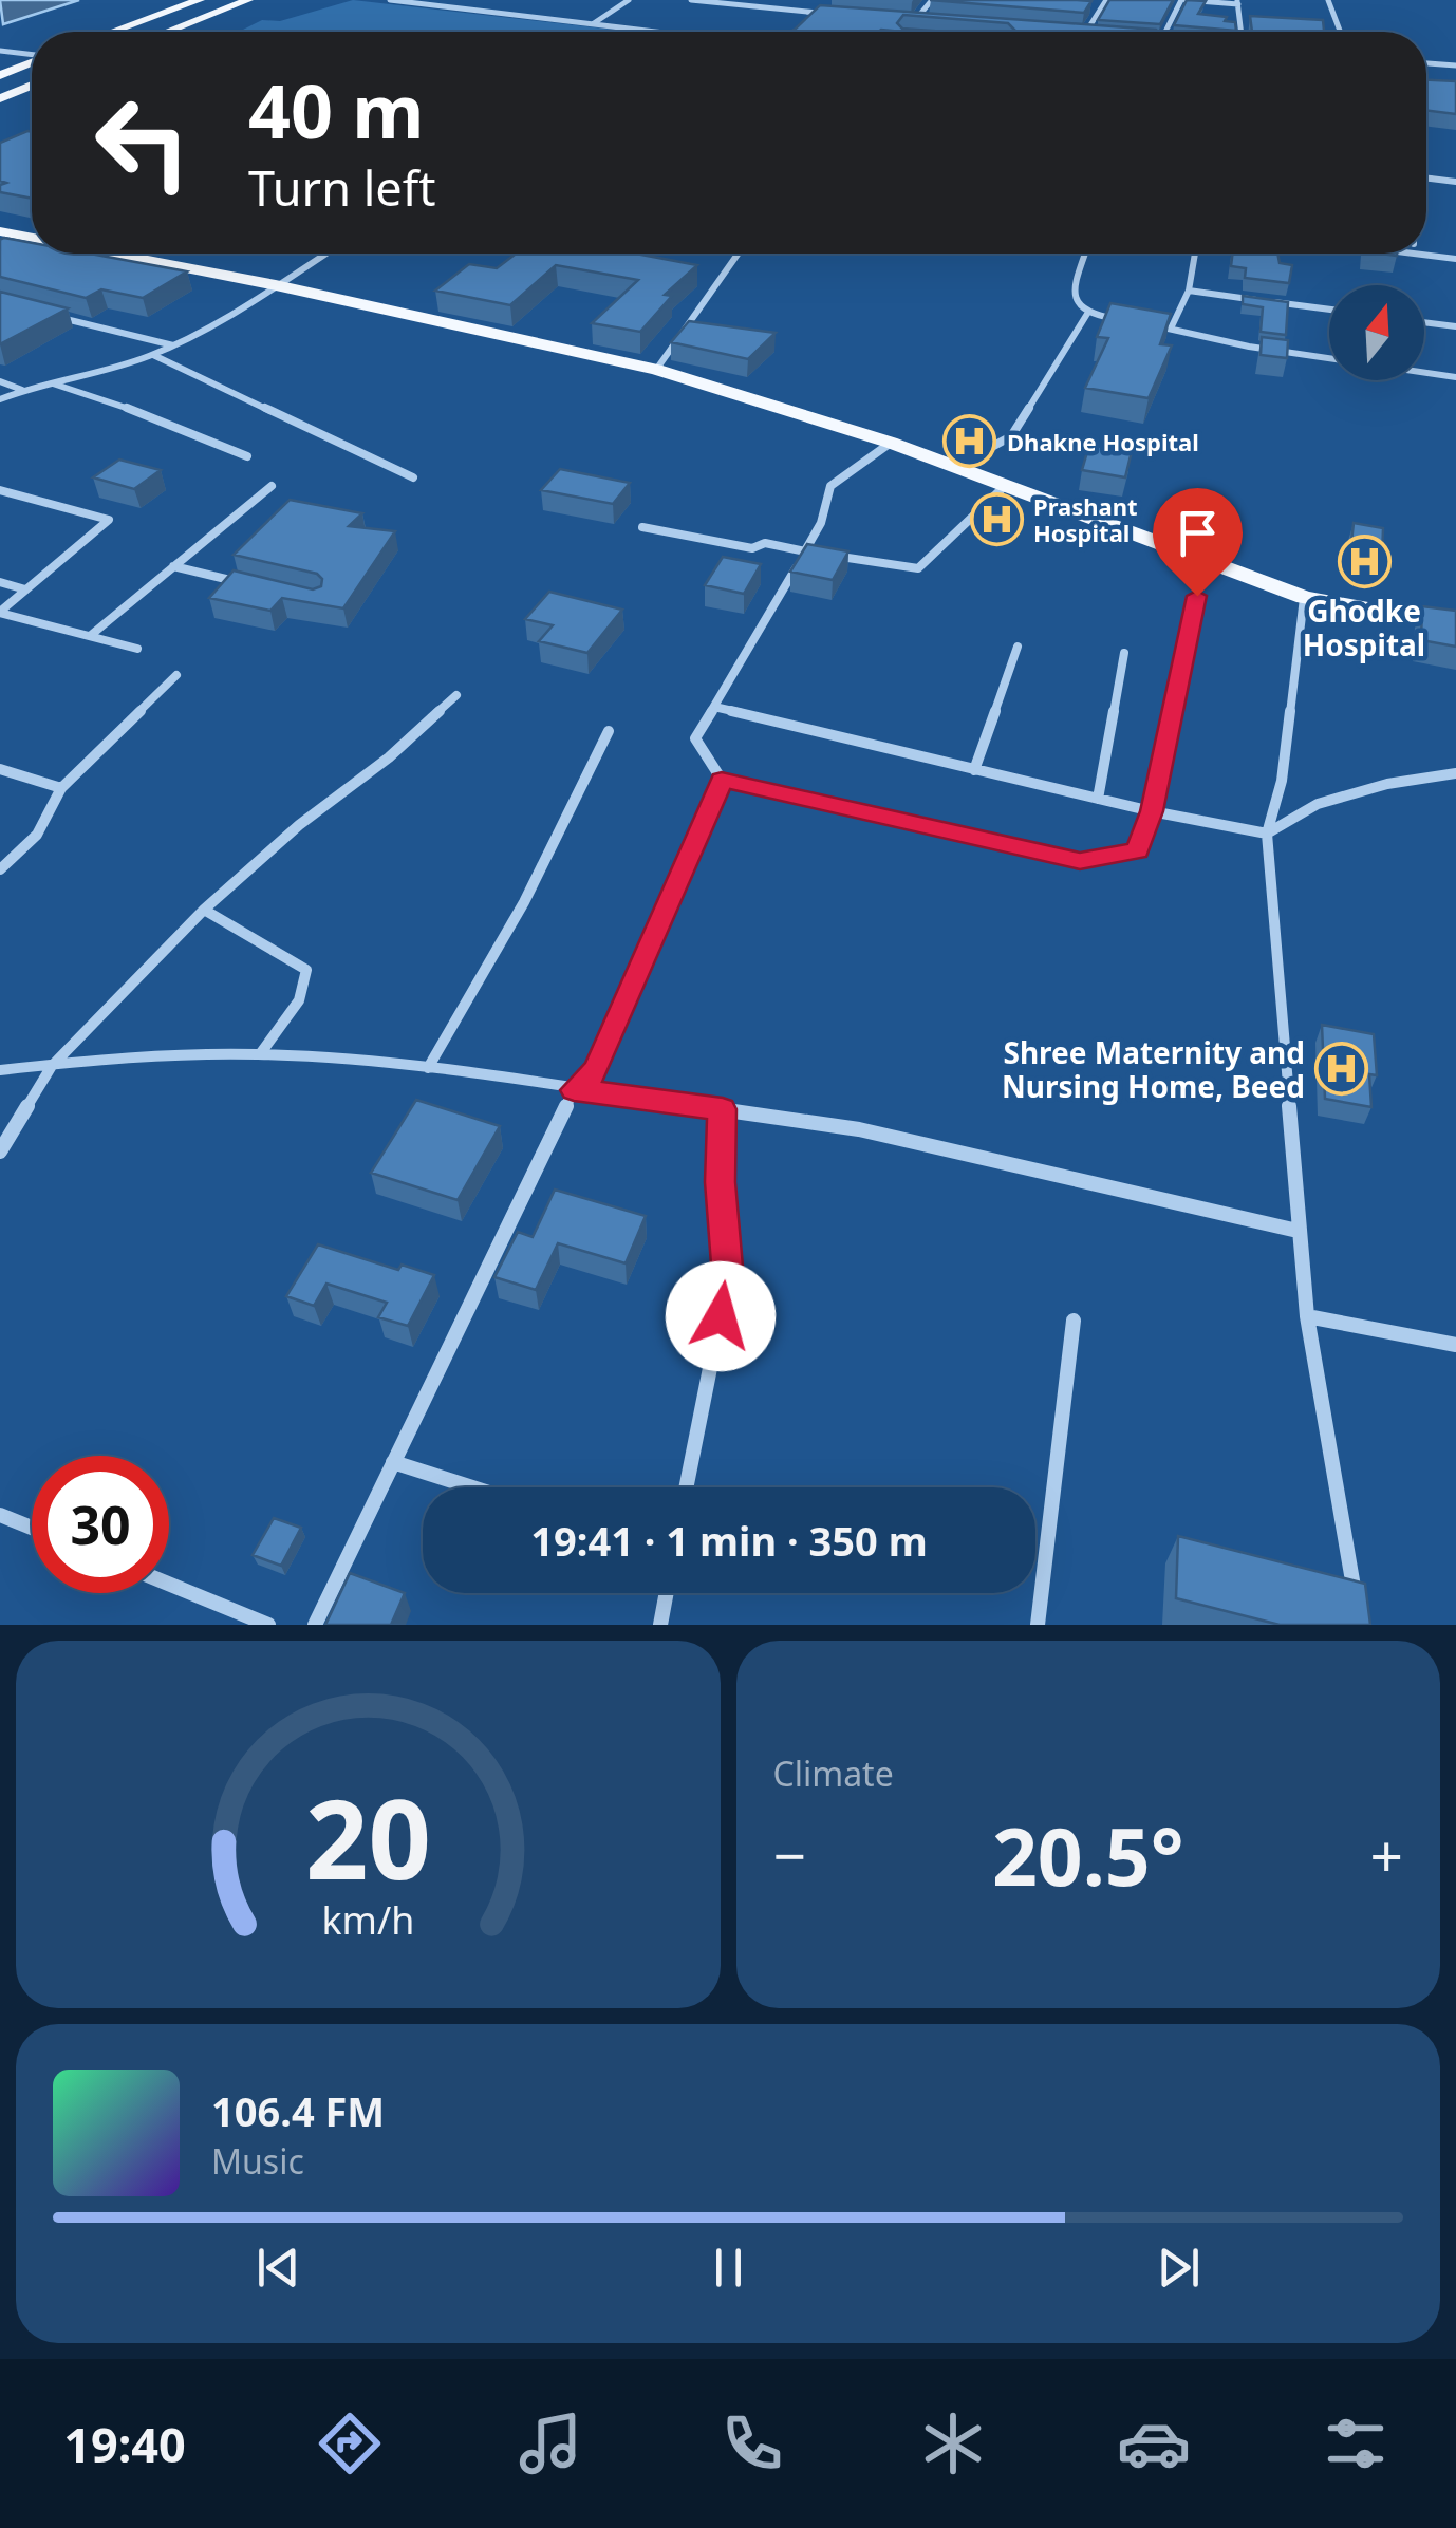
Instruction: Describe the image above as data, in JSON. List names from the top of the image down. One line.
{"places":{"hospital":["Dhakne Hospital","Prashant Hospital","Ghodke Hospital","Shree Maternity and Nursing Home, Beed"]},"north":"top","page":{"turn":["40 m","Turn left"],"limit":"30","trip":"19:41 · 1 min · 350 m","tile":"Climate","heat":["−","20.5°","+"],"song":["106.4 FM","Music"],"tabs":"19:40","gauge":["20","km/h"]}}
